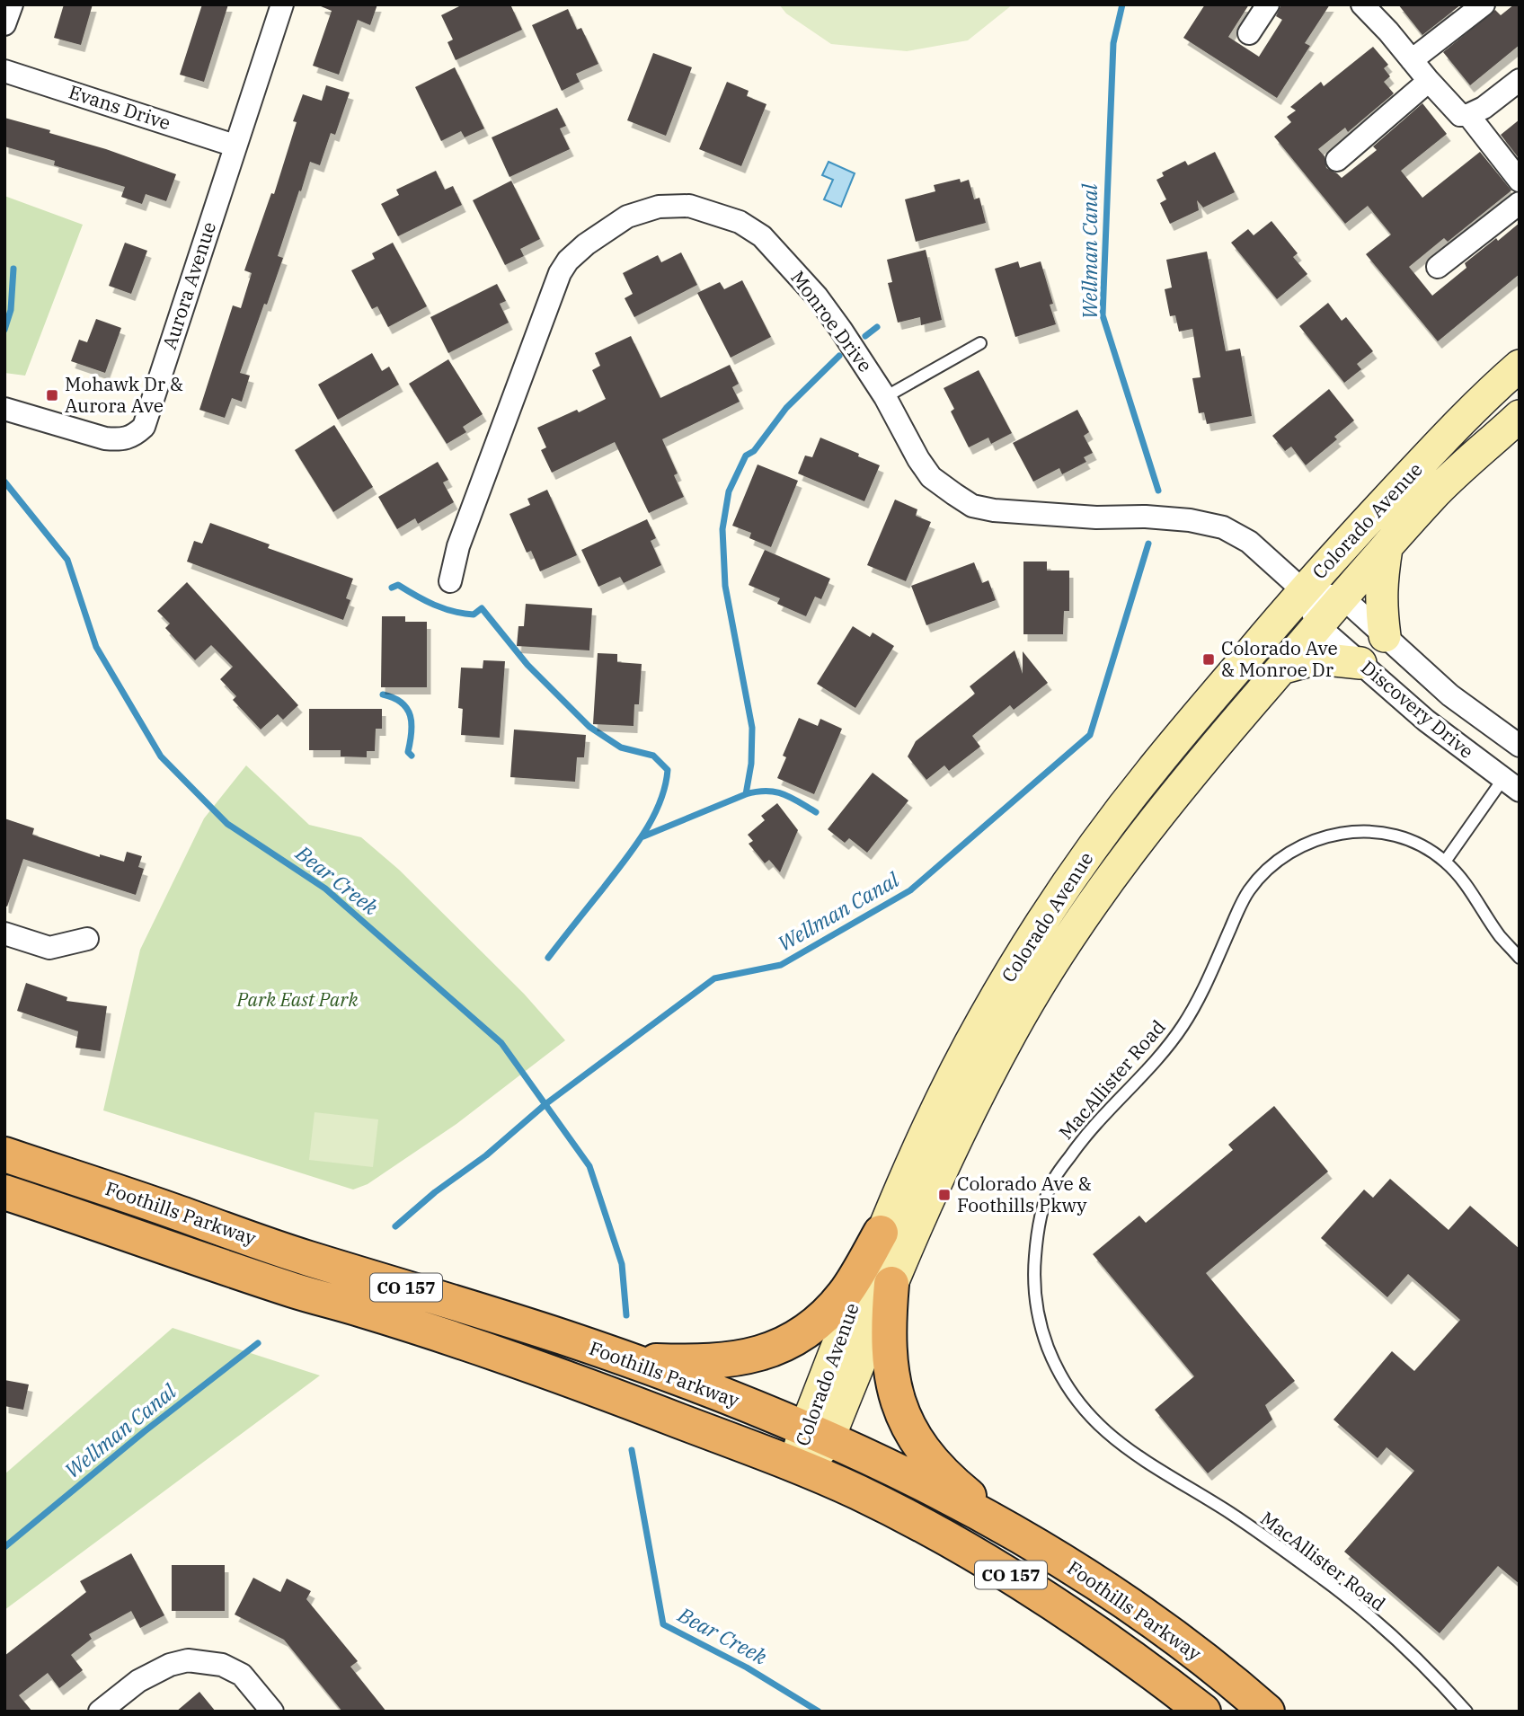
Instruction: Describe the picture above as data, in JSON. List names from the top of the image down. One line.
{"streets":{"highway":["Foothills Parkway","CO 157"],"main road":["Colorado Avenue"],"street":["Evans Drive","Aurora Avenue","Monroe Drive","Discovery Drive"],"lane":["MacAllister Road"]},"crossings":[["Evans Drive","Aurora Avenue"],["Monroe Drive","Colorado Avenue"],["Monroe Drive","Discovery Drive"],["Colorado Avenue","Discovery Drive"],["Colorado Avenue","Foothills Parkway"]],"water":["Wellman Canal","Bear Creek"],"parks":["Park East Park"],"places":{"transit":["Mohawk Dr & Aurora Ave","Colorado Ave & Monroe Dr","Colorado Ave & Foothills Pkwy"]}}
